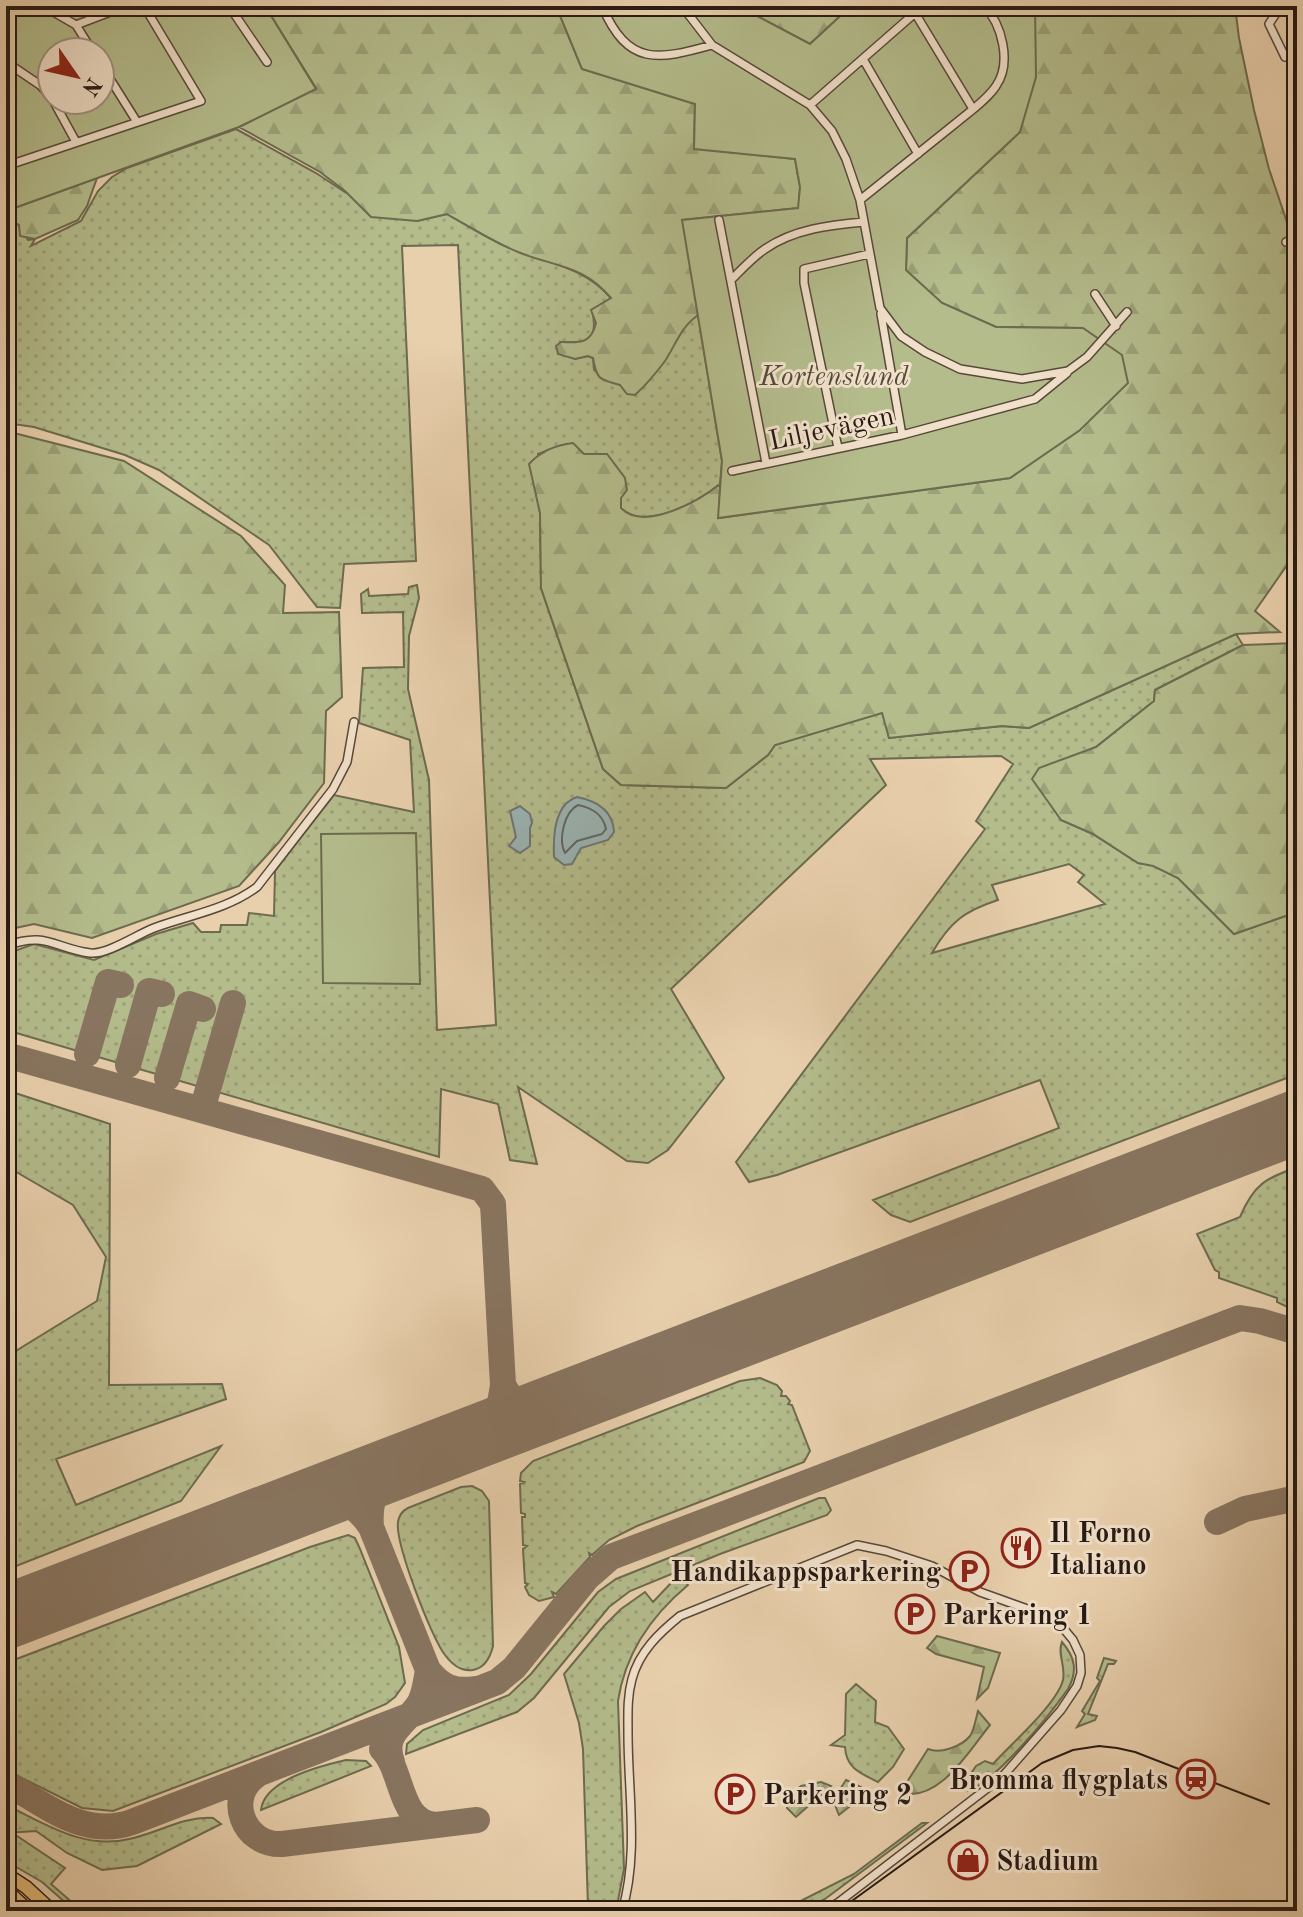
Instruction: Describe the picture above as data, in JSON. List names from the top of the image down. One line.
{"streets":{"street":["Liljevägen"]},"parks":["Kortenslund"],"places":{"restaurant":["Il Forno Italiano"],"parking":["Handikappsparkering","Parkering 1","Parkering 2"],"station":["Bromma flygplats"],"shop":["Stadium"]},"north":"bottom right"}
